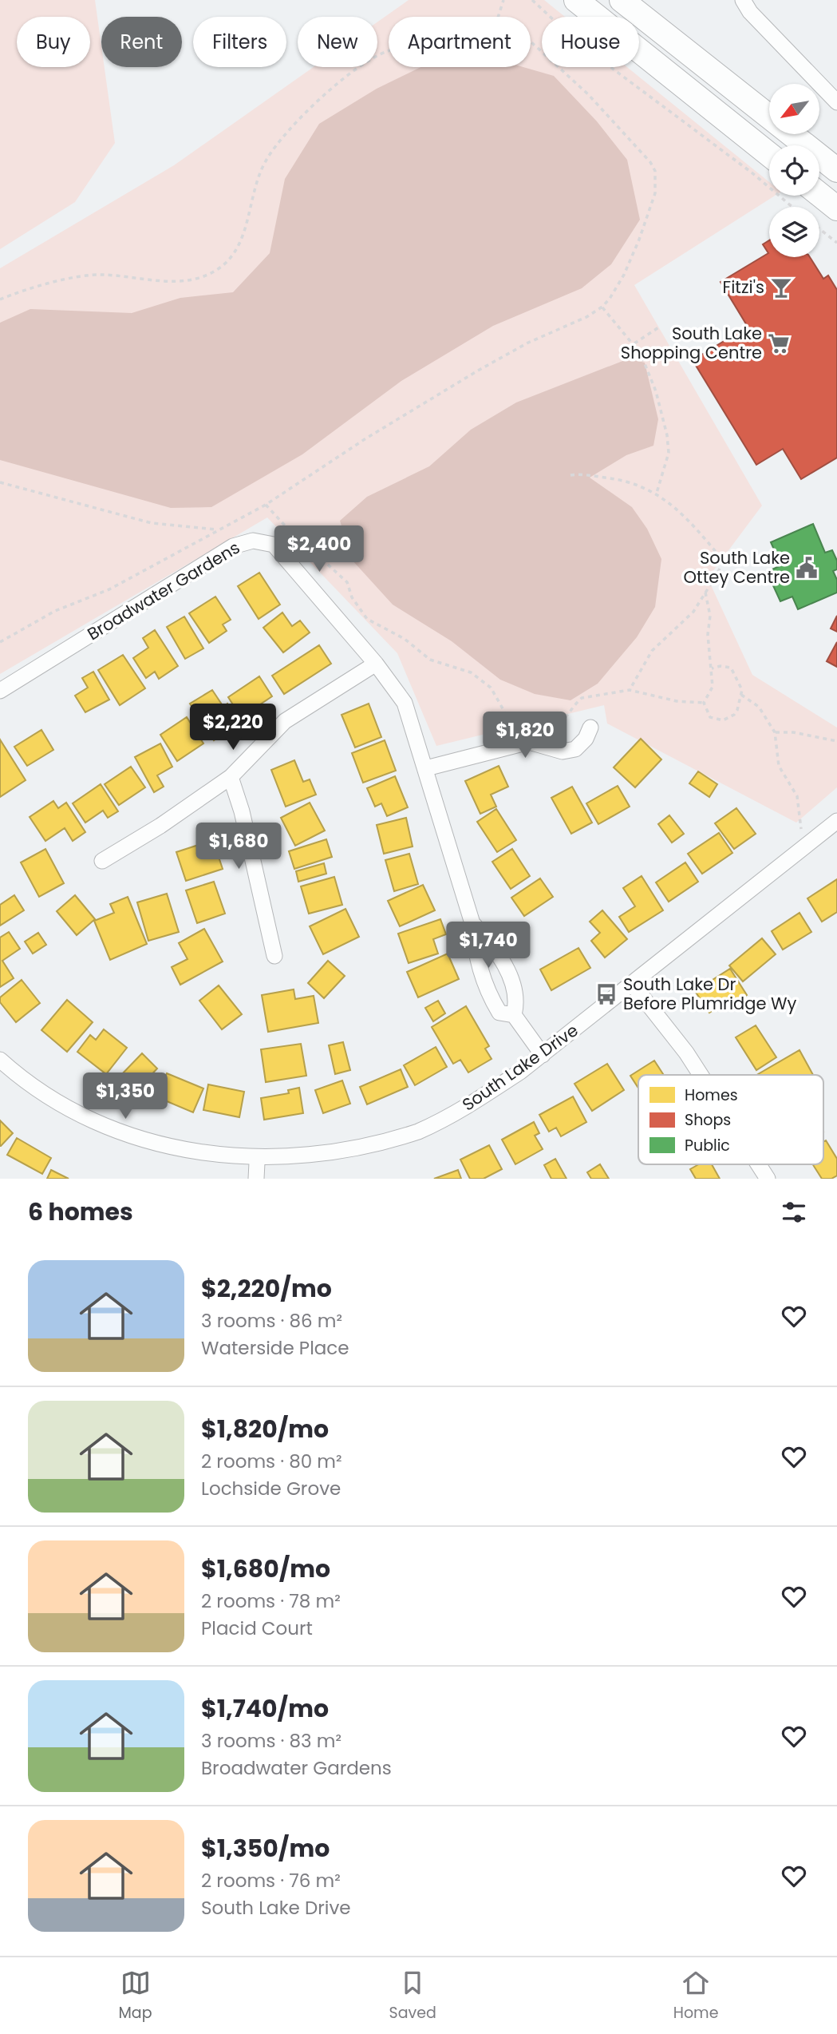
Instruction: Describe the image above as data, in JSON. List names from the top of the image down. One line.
{"streets":{"street":["Broadwater Gardens","South Lake Drive"]},"crossings":[["Broadwater Gardens","South Lake Drive"]],"places":{"bar":["Fitzi's"],"supermarket":["South Lake Shopping Centre"],"public building":["South Lake Ottey Centre"],"bus stop":["South Lake Dr Before Plumridge Wy"]},"legend":["Homes","Shops","Public"],"north":"bottom left","page":{"chip":["Buy","Rent","Filters","New","Apartment","House"],"price":["$2,400","$2,220","$1,820","$1,680","$1,740","$1,350"],"heading":"6 homes","list":[{"name":"$2,220/mo","note":"3 rooms · 86 m² · Waterside Place"},{"name":"$1,820/mo","note":"2 rooms · 80 m² · Lochside Grove"},{"name":"$1,680/mo","note":"2 rooms · 78 m² · Placid Court"},{"name":"$1,740/mo","note":"3 rooms · 83 m² · Broadwater Gardens"},{"name":"$1,350/mo","note":"2 rooms · 76 m² · South Lake Drive"}],"tabs":["Map","Saved","Home"]}}
